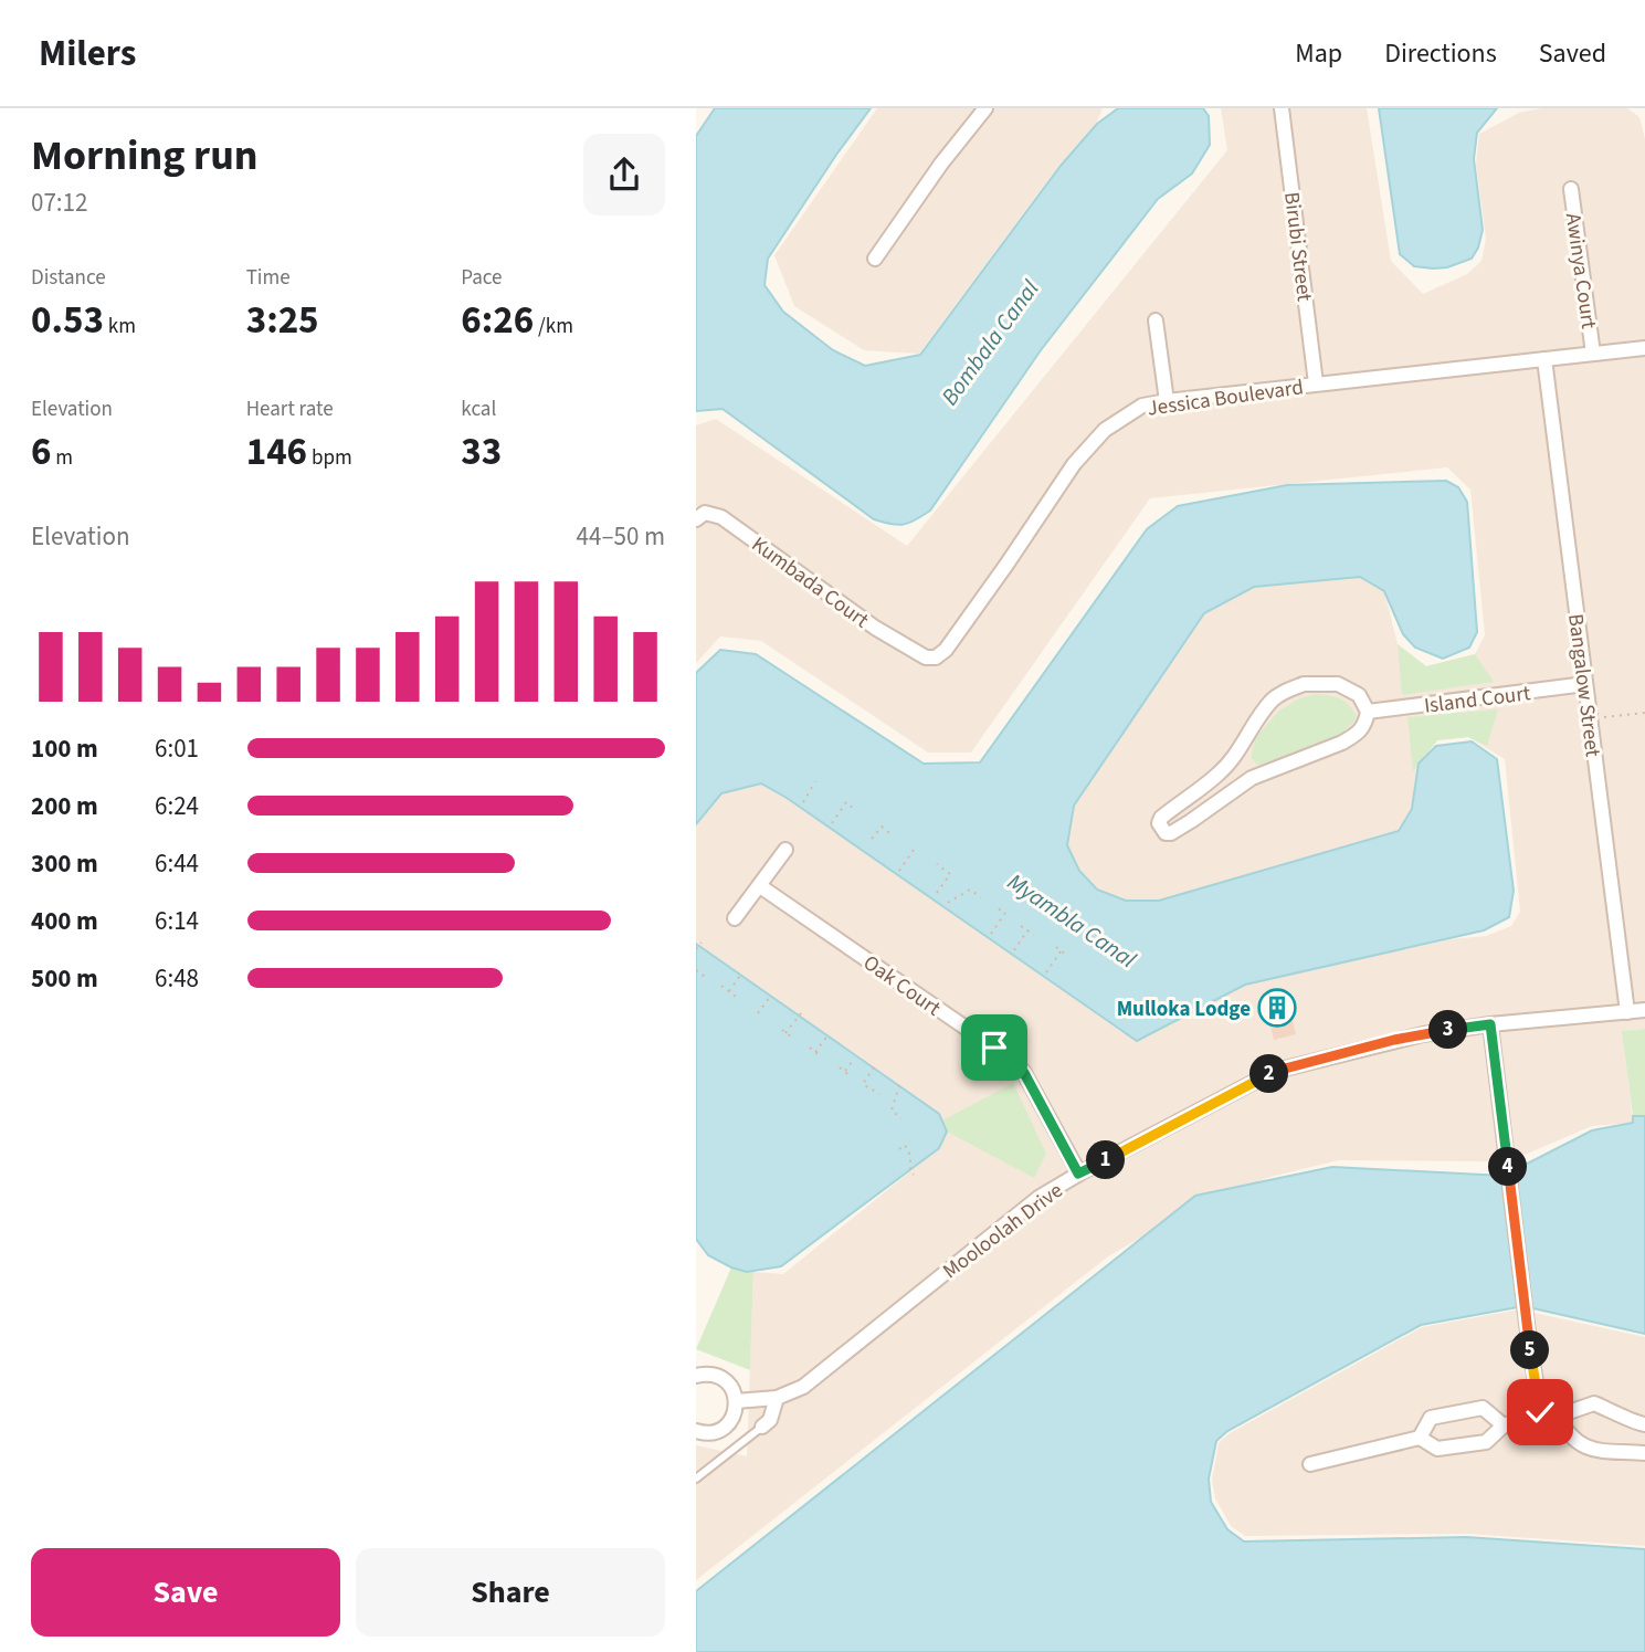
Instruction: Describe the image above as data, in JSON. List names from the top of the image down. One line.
{"streets":{"street":["Birubi Street","Awinya Court","Jessica Boulevard","Kumbada Court","Bangalow Street","Island Court","Oak Court","Mooloolah Drive"]},"crossings":[["Birubi Street","Jessica Boulevard"],["Awinya Court","Jessica Boulevard"],["Jessica Boulevard","Kumbada Court"],["Jessica Boulevard","Bangalow Street"],["Bangalow Street","Island Court"],["Bangalow Street","Mooloolah Drive"],["Oak Court","Mooloolah Drive"]],"water":["Bombala Canal","Myambla Canal"],"places":{"building":["Mulloka Lodge"]},"page":{"header":"Milers","nav":["Map","Directions","Saved"],"heading":["Morning run","07:12"],"stats":[["Distance","0.53 km"],["Time","3:25"],["Pace","6:26 /km"],["Elevation","6 m"],["Heart rate","146 bpm"],["kcal","33"]],"chart":["Elevation","44–50 m"],"list":[{"name":"100 m","note":"6:01"},{"name":"200 m","note":"6:24"},{"name":"300 m","note":"6:44"},{"name":"400 m","note":"6:14"},{"name":"500 m","note":"6:48"}],"pins":["3","2","1","4","5"],"buttons":["Save","Share"]}}
